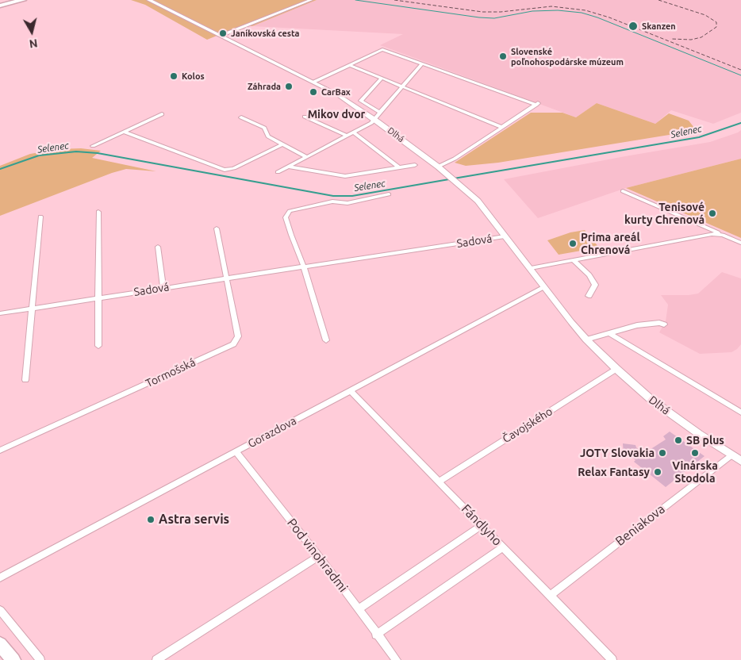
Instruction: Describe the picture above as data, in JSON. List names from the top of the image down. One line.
{"streets":{"street":["Dlhá","Sadová","Tormošská","Čavojského","Gorazdova","Fándlyho","Beniakova","Pod vinohradmi"]},"crossings":[["Dlhá","Sadová"],["Dlhá","Čavojského"],["Dlhá","Gorazdova"],["Dlhá","Beniakova"],["Sadová","Tormošská"],["Čavojského","Fándlyho"],["Gorazdova","Fándlyho"],["Gorazdova","Pod vinohradmi"],["Fándlyho","Beniakova"]],"districts":["Mikov dvor"],"water":["Selenec"],"places":["Skanzen","Janíkovská cesta","Slovenské poľnohospodárske múzeum","Kolos","Záhrada","CarBax","Tenisové kurty Chrenová","Prima areál Chrenová","SB plus","JOTY Slovakia","Vinárska Stodola","Relax Fantasy","Astra servis"],"north":"bottom"}
